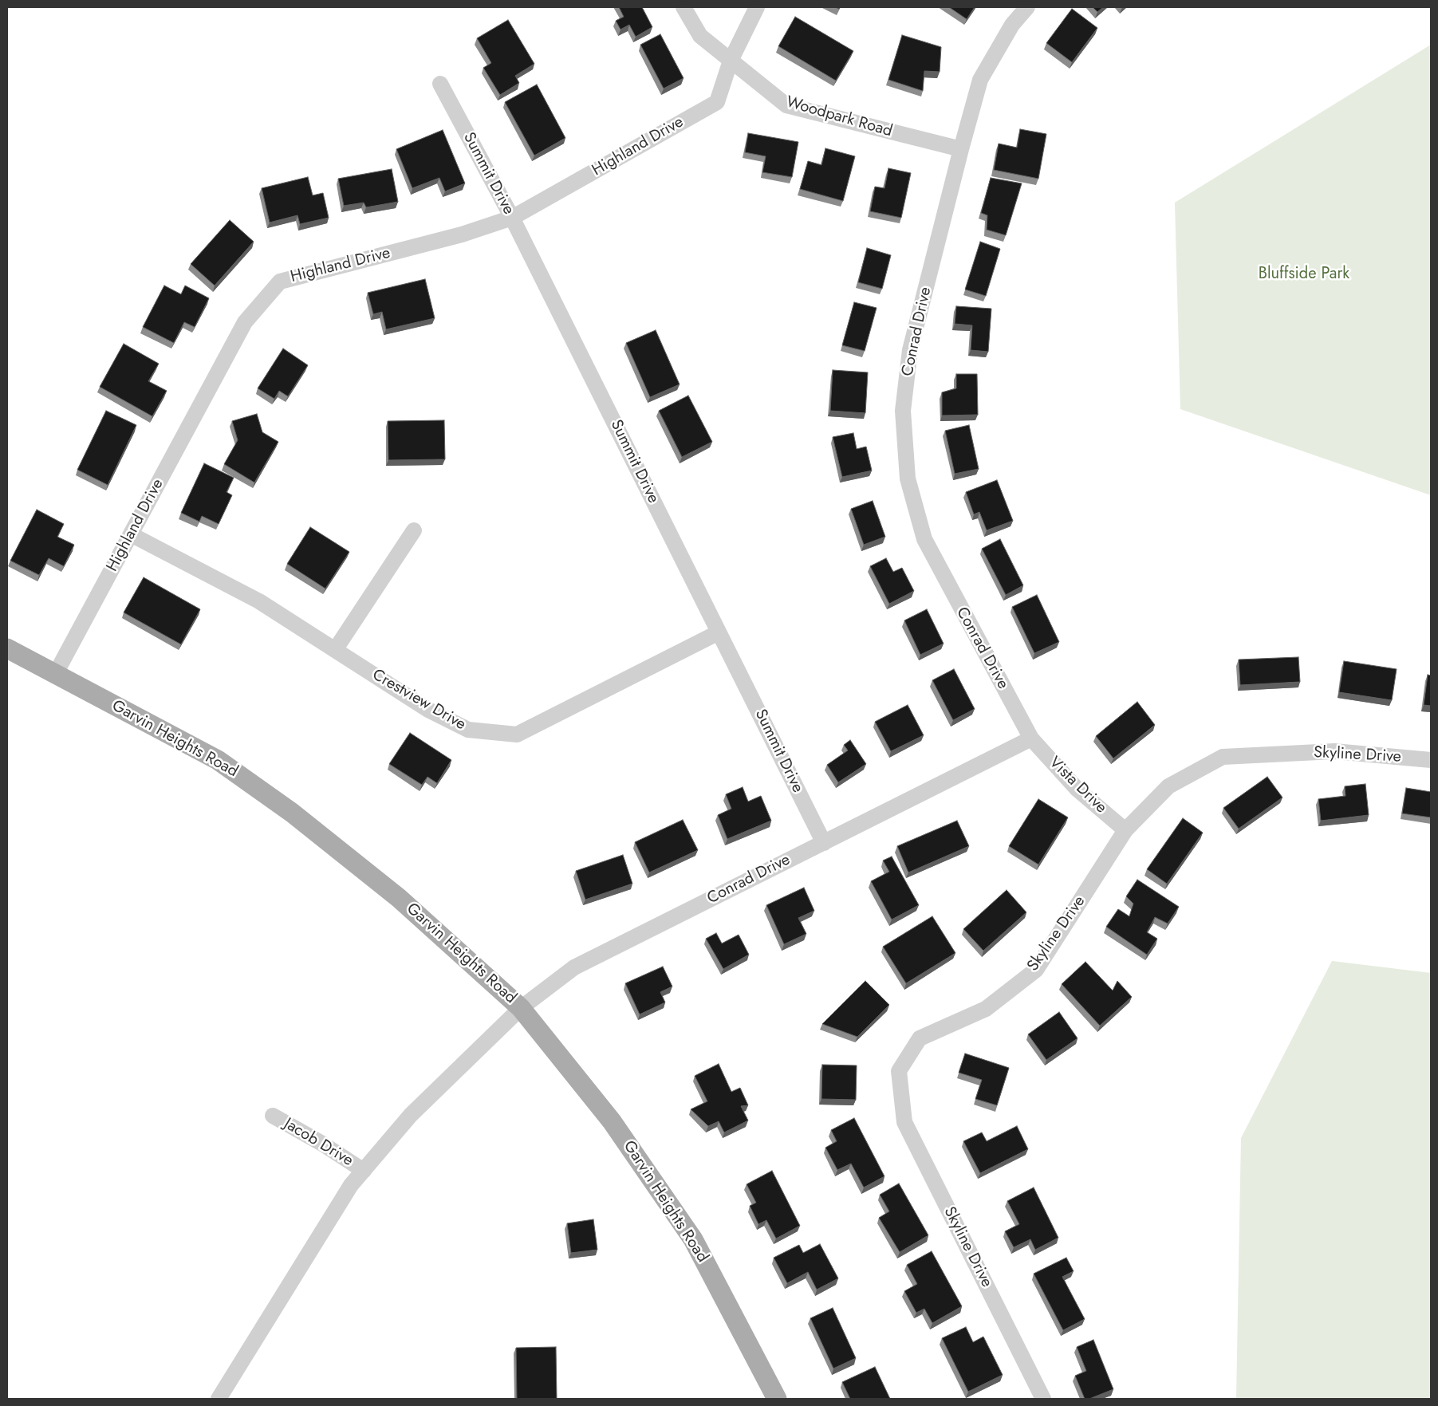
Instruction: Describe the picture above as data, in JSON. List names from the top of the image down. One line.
{"streets":{"main road":["Garvin Heights Road"],"street":["Woodpark Road","Highland Drive","Summit Drive","Conrad Drive","Crestview Drive","Skyline Drive","Vista Drive","Jacob Drive"]},"crossings":[["Woodpark Road","Highland Drive"],["Woodpark Road","Conrad Drive"],["Highland Drive","Summit Drive"],["Highland Drive","Crestview Drive"],["Highland Drive","Garvin Heights Road"],["Summit Drive","Conrad Drive"],["Summit Drive","Crestview Drive"],["Conrad Drive","Garvin Heights Road"],["Conrad Drive","Vista Drive"],["Conrad Drive","Jacob Drive"],["Skyline Drive","Vista Drive"]],"parks":["Bluffside Park"]}
